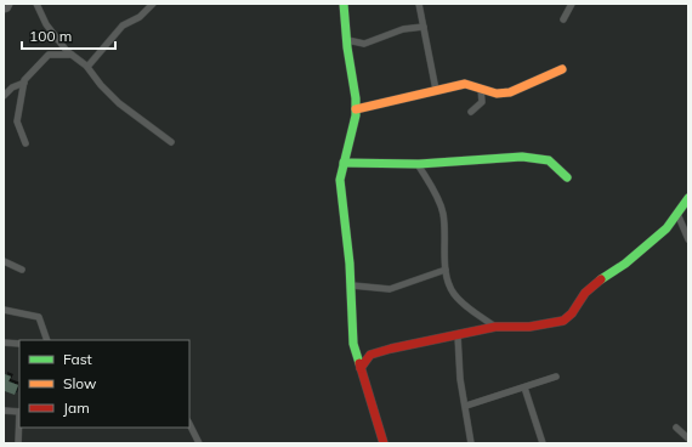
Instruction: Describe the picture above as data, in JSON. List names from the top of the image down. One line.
{"legend":["Fast","Slow","Jam"],"scale_bar":"100 m"}
